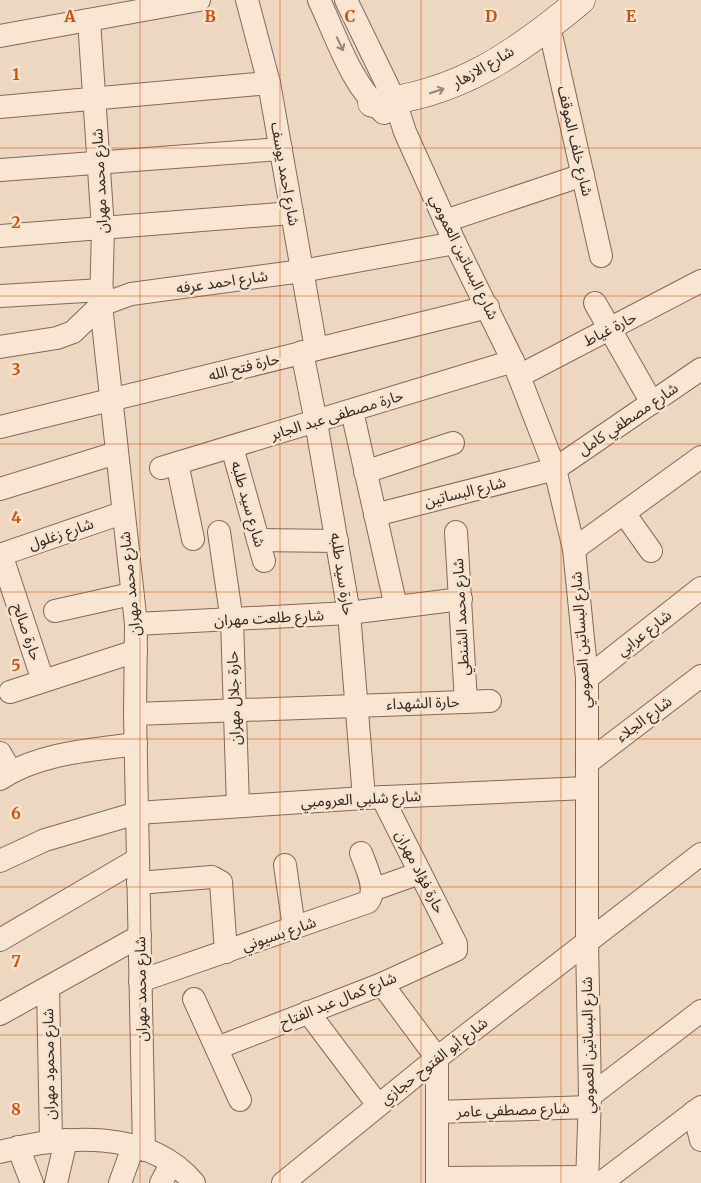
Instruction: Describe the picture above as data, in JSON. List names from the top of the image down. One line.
{"streets":{"street":["شارع الازهار","شارع خلف الموقف","شارع احمد يوسف","شارع محمد مهران","شارع البساتين العمومي","شارع احمد عرفه","حارة غياط","حارة فتح الله","حارة مصطفى عبد الجابر","شارع مصطفي كامل","شارع البساتين","شارع سيد طلبه","شارع زغلول","حارة سيد طلبه","شارع محمد الشنطي","شارع طلعت مهران","حارة صالح","شارع عرابي","حارة جلال مهران","حارة الشهداء","شارع الجلاء","شارع شلبي العرومبي","حارة فؤاد مهران","شارع بسيوني","شارع كمال عبد الفتاح","شارع أبو الفتوح حجازي","شارع محمود مهران","شارع مصطفي عامر"]},"crossings":[["شارع الازهار","شارع خلف الموقف"],["شارع الازهار","شارع البساتين العمومي"],["شارع احمد يوسف","شارع احمد عرفه"],["شارع احمد يوسف","حارة فتح الله"],["شارع احمد يوسف","حارة سيد طلبه"],["شارع محمد مهران","شارع احمد عرفه"],["شارع محمد مهران","حارة فتح الله"],["شارع محمد مهران","شارع زغلول"],["شارع محمد مهران","شارع طلعت مهران"],["شارع محمد مهران","حارة صالح"],["شارع محمد مهران","حارة الشهداء"],["شارع محمد مهران","شارع شلبي العرومبي"],["شارع محمد مهران","شارع بسيوني"],["شارع البساتين العمومي","شارع احمد عرفه"],["شارع البساتين العمومي","حارة غياط"],["شارع البساتين العمومي","حارة فتح الله"],["شارع البساتين العمومي","حارة مصطفى عبد الجابر"],["شارع البساتين العمومي","شارع مصطفي كامل"],["شارع البساتين العمومي","شارع البساتين"],["شارع البساتين العمومي","شارع عرابي"],["شارع البساتين العمومي","شارع الجلاء"],["شارع البساتين العمومي","شارع شلبي العرومبي"],["شارع البساتين العمومي","شارع أبو الفتوح حجازي"],["شارع البساتين العمومي","شارع مصطفي عامر"],["حارة غياط","حارة مصطفى عبد الجابر"],["حارة فتح الله","حارة سيد طلبه"],["حارة مصطفى عبد الجابر","شارع سيد طلبه"],["حارة مصطفى عبد الجابر","حارة سيد طلبه"],["شارع مصطفي كامل","شارع البساتين"],["شارع زغلول","حارة صالح"],["حارة سيد طلبه","شارع طلعت مهران"],["حارة سيد طلبه","حارة الشهداء"],["حارة سيد طلبه","شارع شلبي العرومبي"],["حارة سيد طلبه","حارة فؤاد مهران"],["شارع محمد الشنطي","شارع طلعت مهران"],["شارع محمد الشنطي","حارة الشهداء"],["شارع طلعت مهران","حارة جلال مهران"],["حارة جلال مهران","حارة الشهداء"],["حارة جلال مهران","شارع شلبي العرومبي"],["شارع شلبي العرومبي","حارة فؤاد مهران"],["حارة فؤاد مهران","شارع كمال عبد الفتاح"]],"grid":{"columns":["A","B","C","D","E"],"rows":["1","2","3","4","5","6","7","8"]}}
